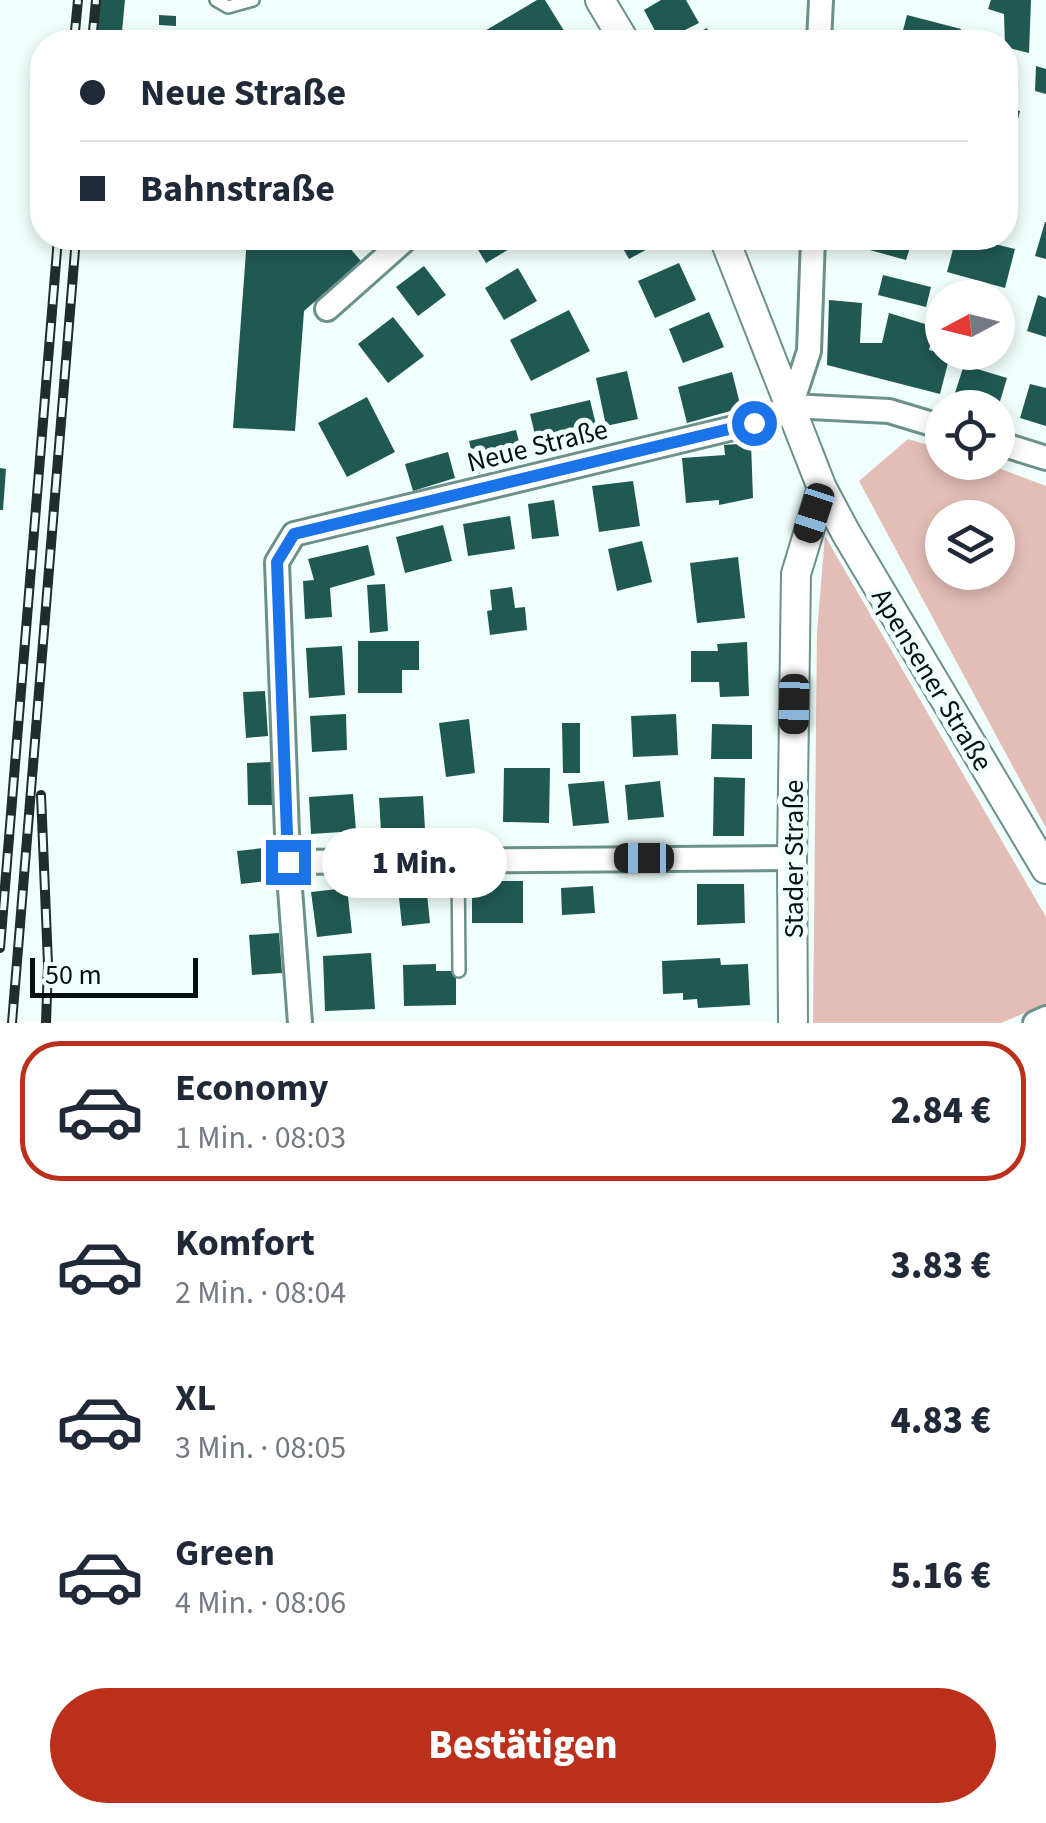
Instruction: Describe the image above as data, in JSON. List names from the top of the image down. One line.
{"streets":{"street":["Neue Straße","Apensener Straße","Stader Straße"]},"crossings":[["Apensener Straße","Stader Straße"]],"scale_bar":"50 m","north":"left","page":{"banner":["Neue Straße","Bahnstraße"],"bubble":"1 Min.","scale":"50 m","list":[{"name":"Economy","note":"1 Min. · 08:03","value":"2.84 €"},{"name":"Komfort","note":"2 Min. · 08:04","value":"3.83 €"},{"name":"XL","note":"3 Min. · 08:05","value":"4.83 €"},{"name":"Green","note":"4 Min. · 08:06","value":"5.16 €"}],"buttons":"Bestätigen"}}
